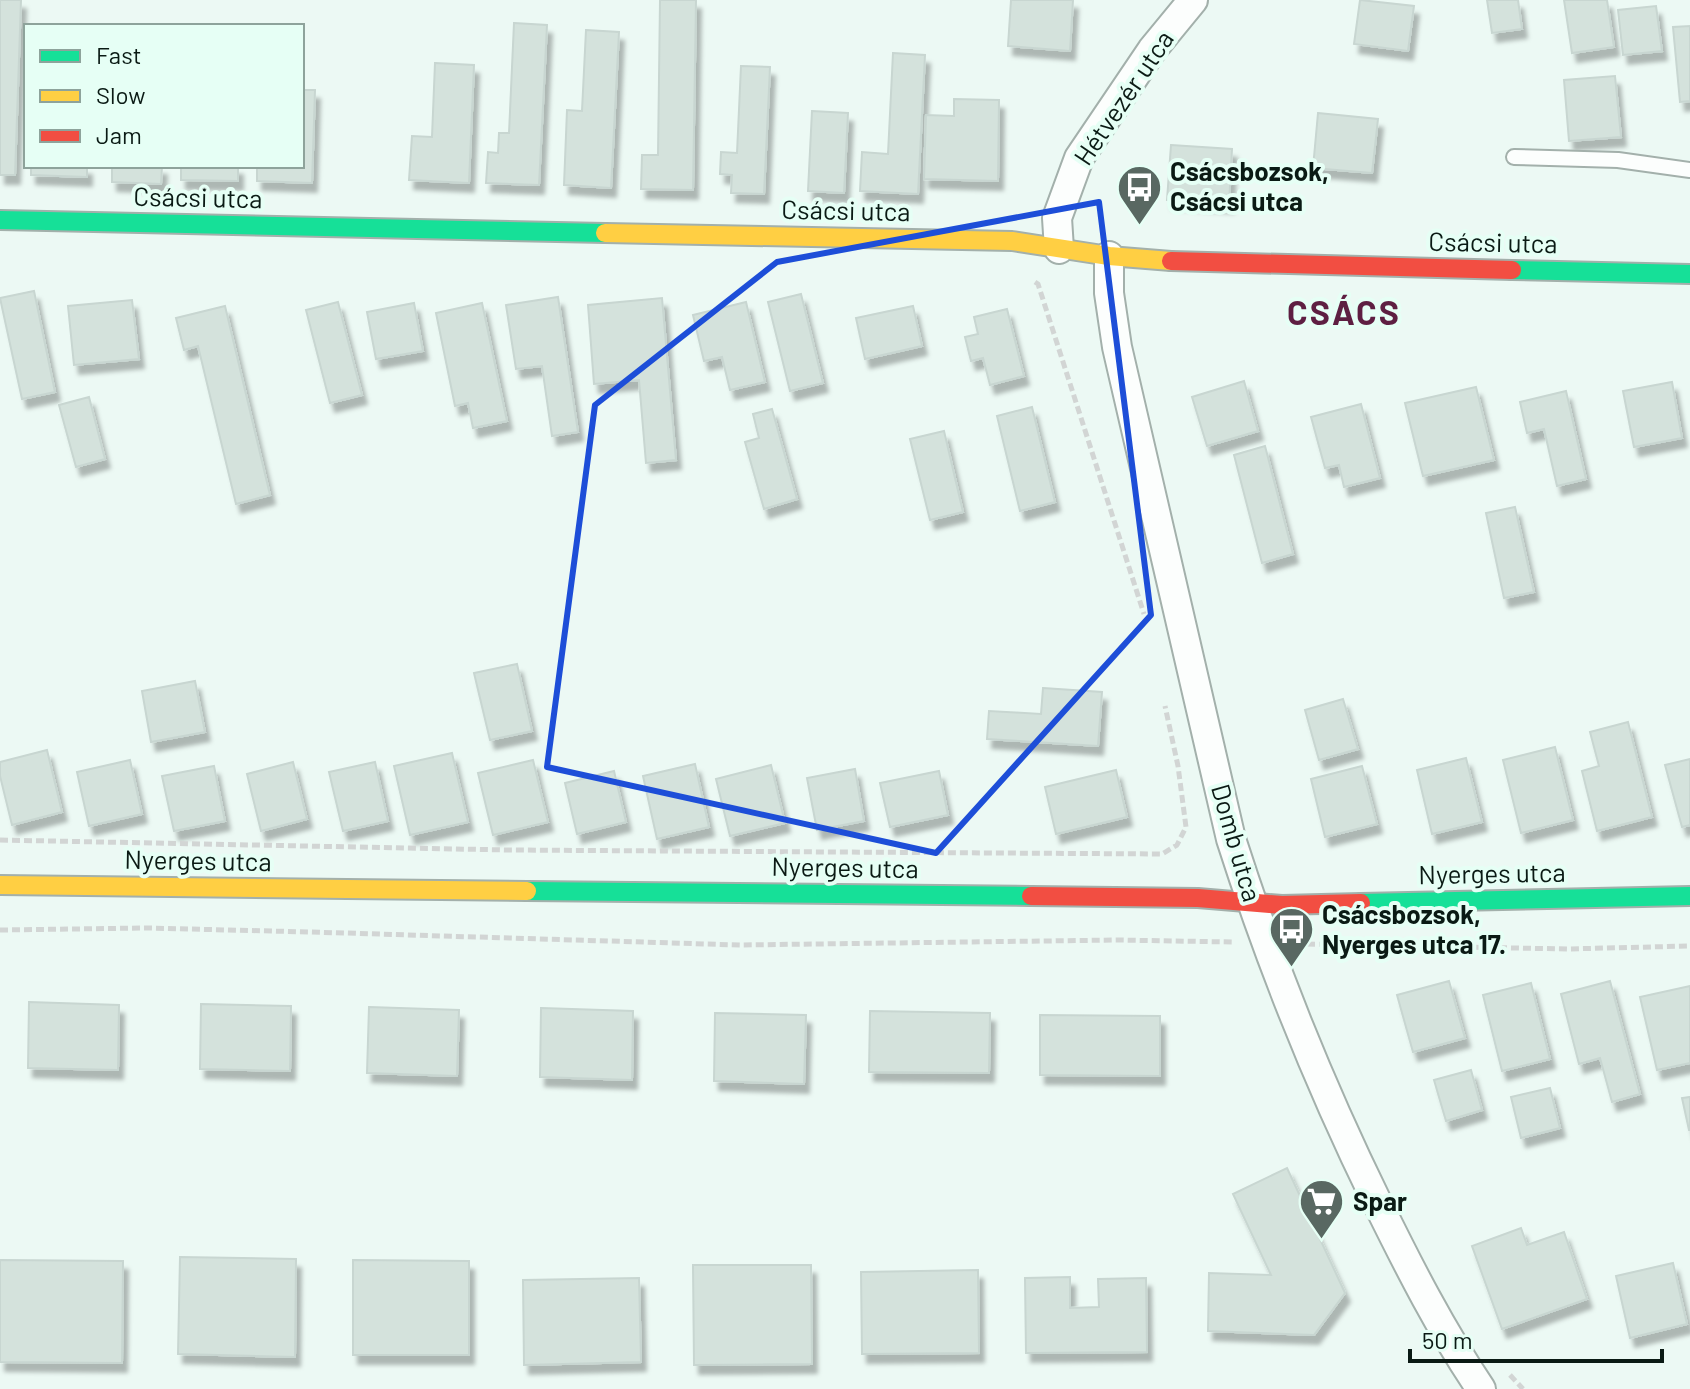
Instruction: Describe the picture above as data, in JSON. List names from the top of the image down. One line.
{"streets":{"street":["Hétvezér utca","Csácsi utca","Domb utca","Nyerges utca"]},"crossings":[["Hétvezér utca","Csácsi utca"],["Csácsi utca","Domb utca"],["Domb utca","Nyerges utca"]],"districts":["CSÁCS"],"places":{"bus stop":["Csácsbozsok, Csácsi utca","Csácsbozsok, Nyerges utca 17."],"supermarket":["Spar"]},"legend":["Fast","Slow","Jam"],"scale_bar":"50 m"}
